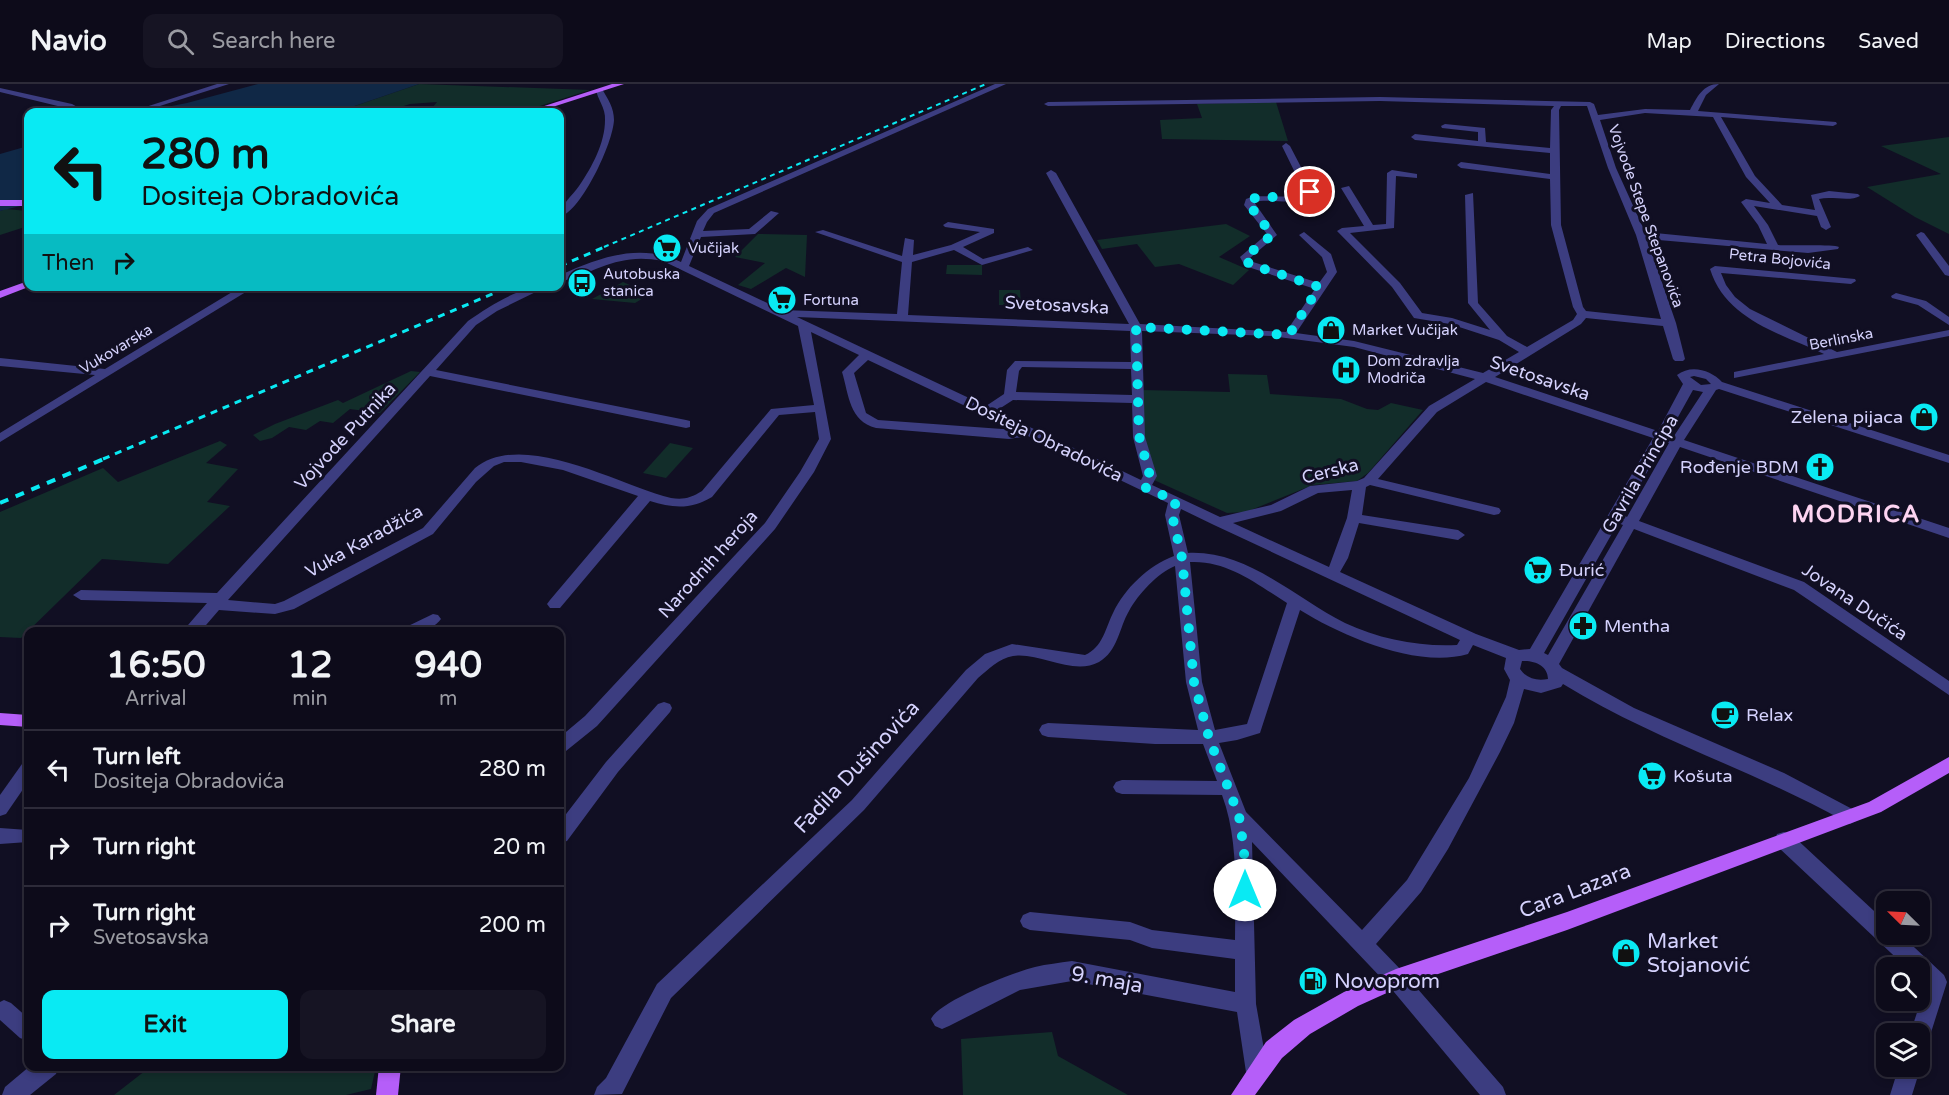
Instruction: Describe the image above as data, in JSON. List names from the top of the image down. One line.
{"streets":{"main road":["Cara Lazara"],"street":["Vojvode Stepe Stepanovića","Petra Bojovića","Svetosavska","Berlinska","Vukovarska","Vojvode Putnika","Dositeja Obradovića","Cerska","Gavrila Principa","Vuka Karadžića","Narodnih heroja","Jovana Dučića","Fadila Dušinovića","9. maja"]},"crossings":[["Vojvode Stepe Stepanovića","Berlinska"],["Vojvode Stepe Stepanovića","Gavrila Principa"],["Petra Bojovića","Berlinska"],["Svetosavska","Dositeja Obradovića"],["Svetosavska","Cerska"],["Svetosavska","Gavrila Principa"],["Berlinska","Gavrila Principa"],["Vojvode Putnika","Vuka Karadžića"],["Dositeja Obradovića","Cerska"],["Dositeja Obradovića","Gavrila Principa"],["Dositeja Obradovića","Narodnih heroja"],["Gavrila Principa","Jovana Dučića"],["Vuka Karadžića","Narodnih heroja"]],"districts":["MODRICA"],"places":{"supermarket":["Vučijak","Fortuna","Đurić","Košuta"],"bus stop":["Autobuska stanica"],"shop":["Market Vučijak","Zelena pijaca","Market Stojanović"],"hospital":["Dom zdravlja Modriča"],"church":["Rođenje BDM"],"pharmacy":["Mentha"],"cafe":["Relax"],"fuel station":["Novoprom"]},"north":"top left","page":{"header":"Navio","search":"Search here","nav":["Map","Directions","Saved"],"turn":["280 m","Dositeja Obradovića"],"then":"Then","eta":["16:50","Arrival","12","min","940","m"],"list":[{"name":"Turn left","note":"Dositeja Obradovića","value":"280 m"},{"name":"Turn right","value":"20 m"},{"name":"Turn right","note":"Svetosavska","value":"200 m"}],"buttons":["Exit","Share"]}}
